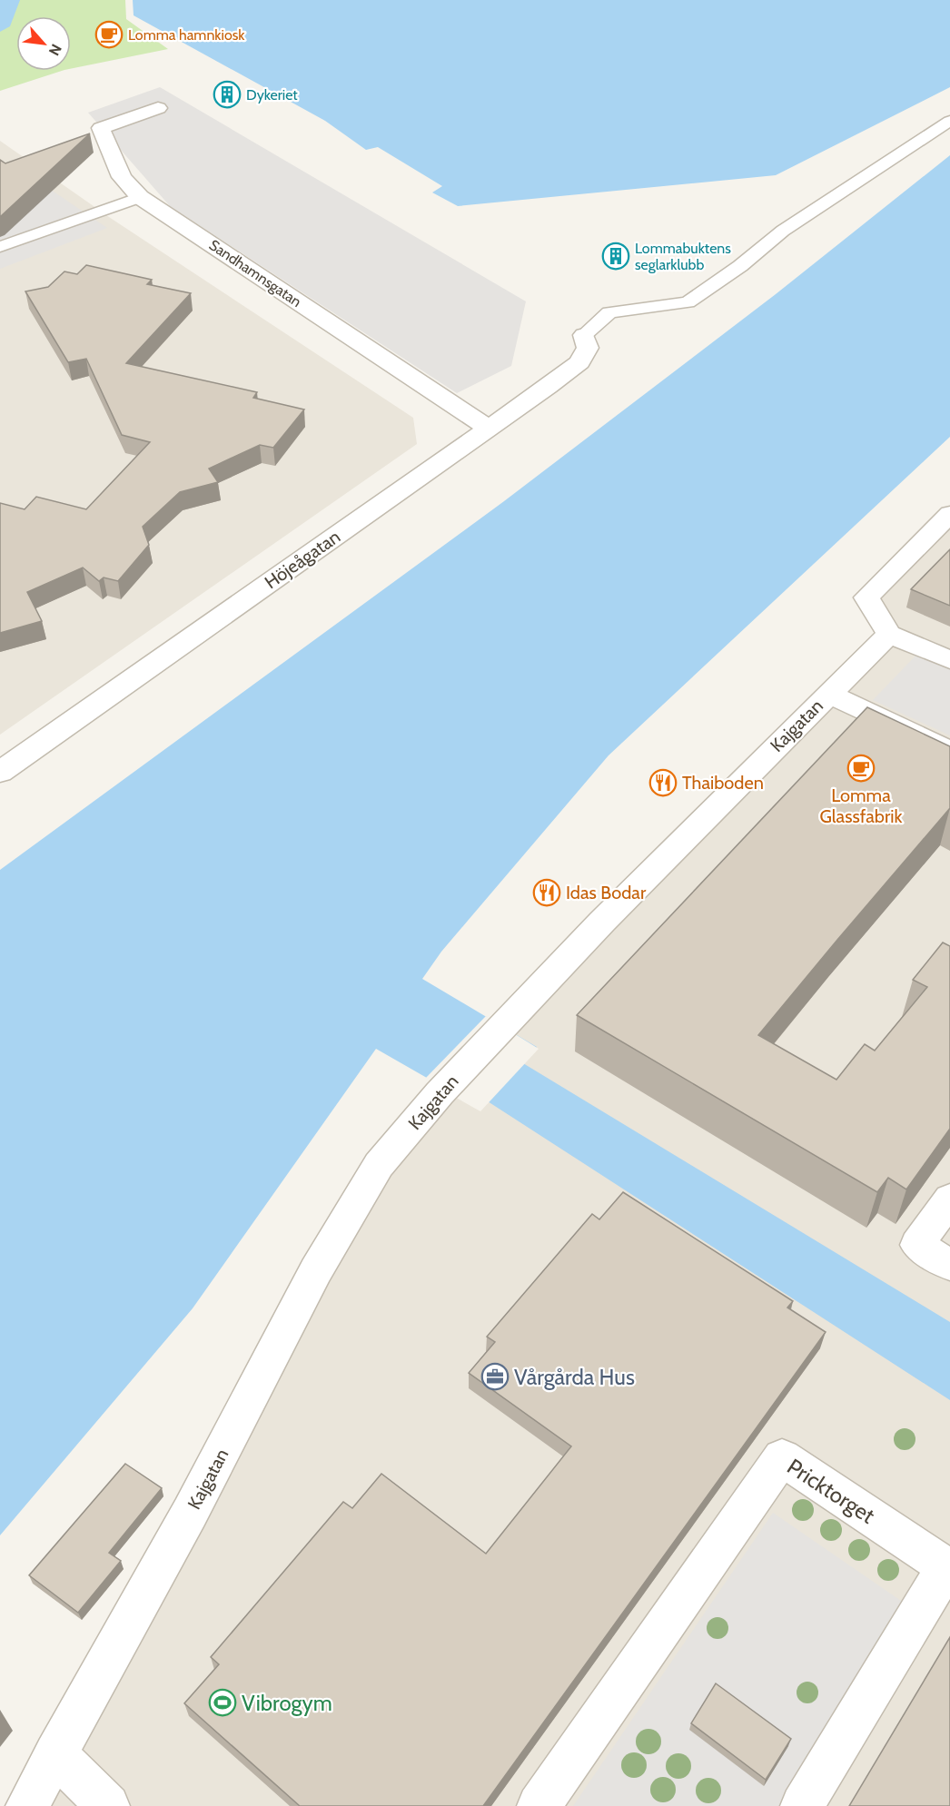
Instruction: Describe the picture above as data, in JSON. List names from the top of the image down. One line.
{"streets":{"street":["Sandhamnsgatan","Höjeågatan","Kajgatan","Pricktorget"]},"crossings":[["Sandhamnsgatan","Höjeågatan"]],"places":{"cafe":["Lomma hamnkiosk","Lomma Glassfabrik"],"building":["Dykeriet","Lommabuktens seglarklubb"],"restaurant":["Thaiboden","Idas Bodar"],"office":["Vårgårda Hus"],"sports":["Vibrogym"]},"north":"bottom right"}
